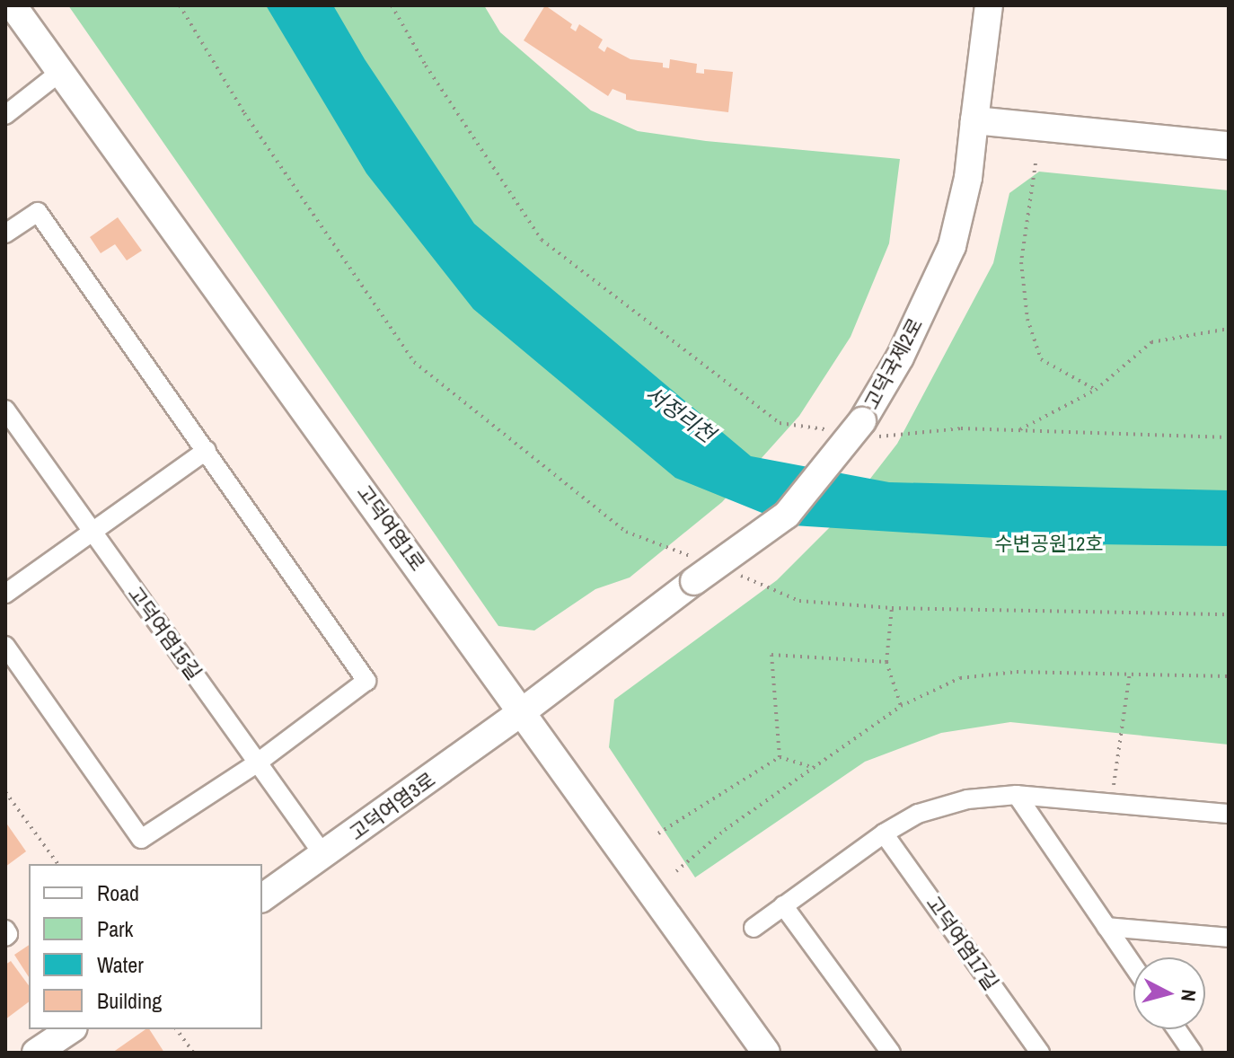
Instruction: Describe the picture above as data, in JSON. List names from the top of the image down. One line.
{"streets":{"street":["고덕국제2로","고덕여염1로","고덕여염15길","고덕여염3로","고덕여염17길"]},"crossings":[["고덕국제2로","고덕여염1로"],["고덕국제2로","고덕여염3로"],["고덕여염1로","고덕여염3로"],["고덕여염15길","고덕여염3로"]],"water":["서정리천"],"parks":["수변공원12호"],"legend":["Road","Park","Water","Building"],"north":"right"}
